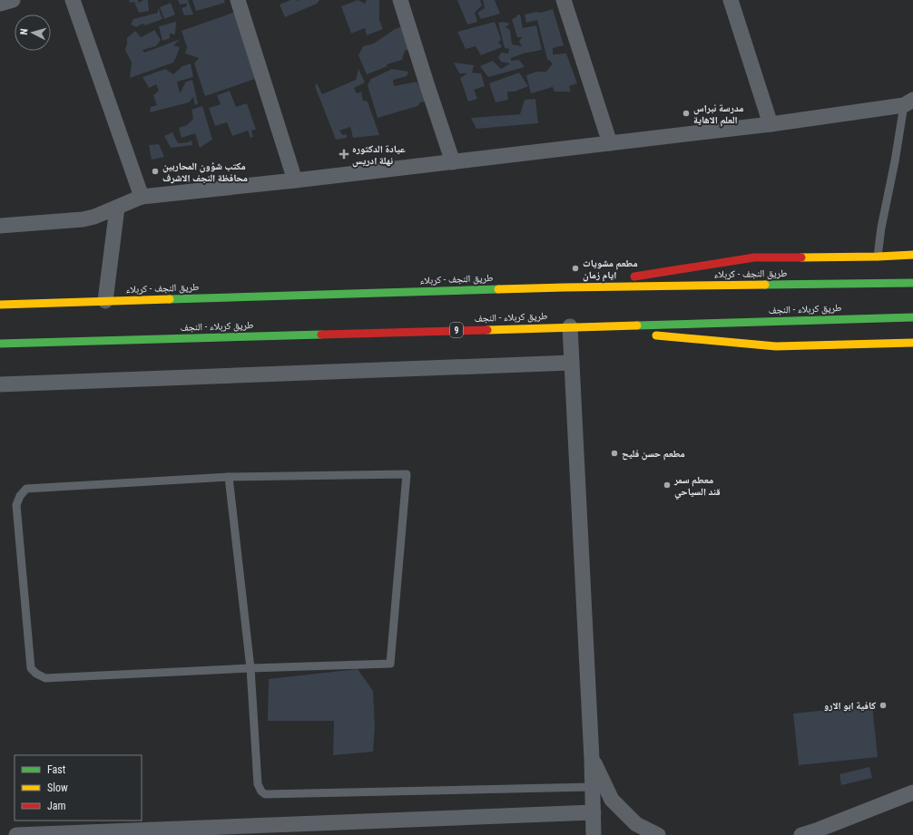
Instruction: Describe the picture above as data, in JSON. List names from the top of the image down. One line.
{"streets":{"highway":["طريق النجف - کربلاء","طريق کربلاء - النجف","9"]},"places":{"other":["مدرسة نبراس العلم الاهاية","مكتب شؤون المحاربين محافظة النجف الاشرف","مطعم مشويات ايام زمان","مطعم حسن فليح","معطم سمر قند السياحي","كافية ابو الارو"],"health":["عيادة الدكتوره نهلة ادريس"]},"legend":["Fast","Slow","Jam"],"north":"left"}
